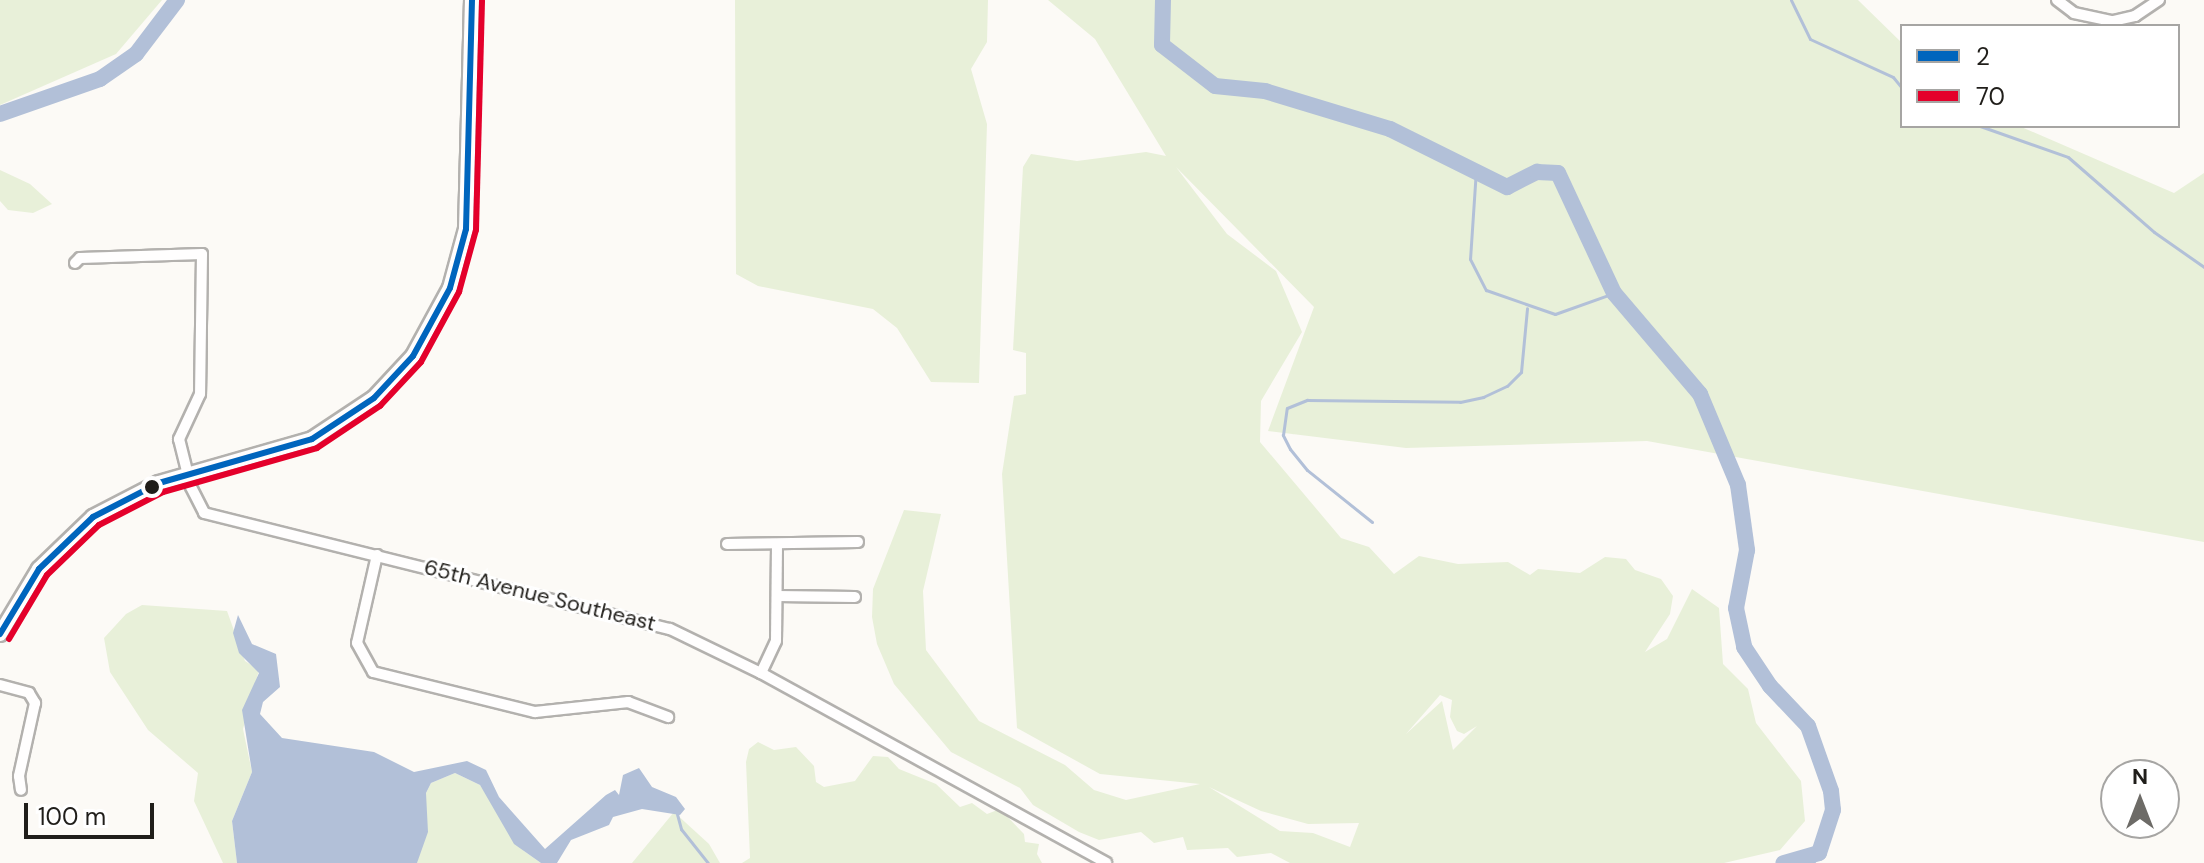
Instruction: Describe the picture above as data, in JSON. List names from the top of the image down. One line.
{"streets":{"street":["65th Avenue Southeast"]},"lines":["transit line 2","transit line 70"],"legend":["2","70"],"scale_bar":"100 m","north":"top"}
